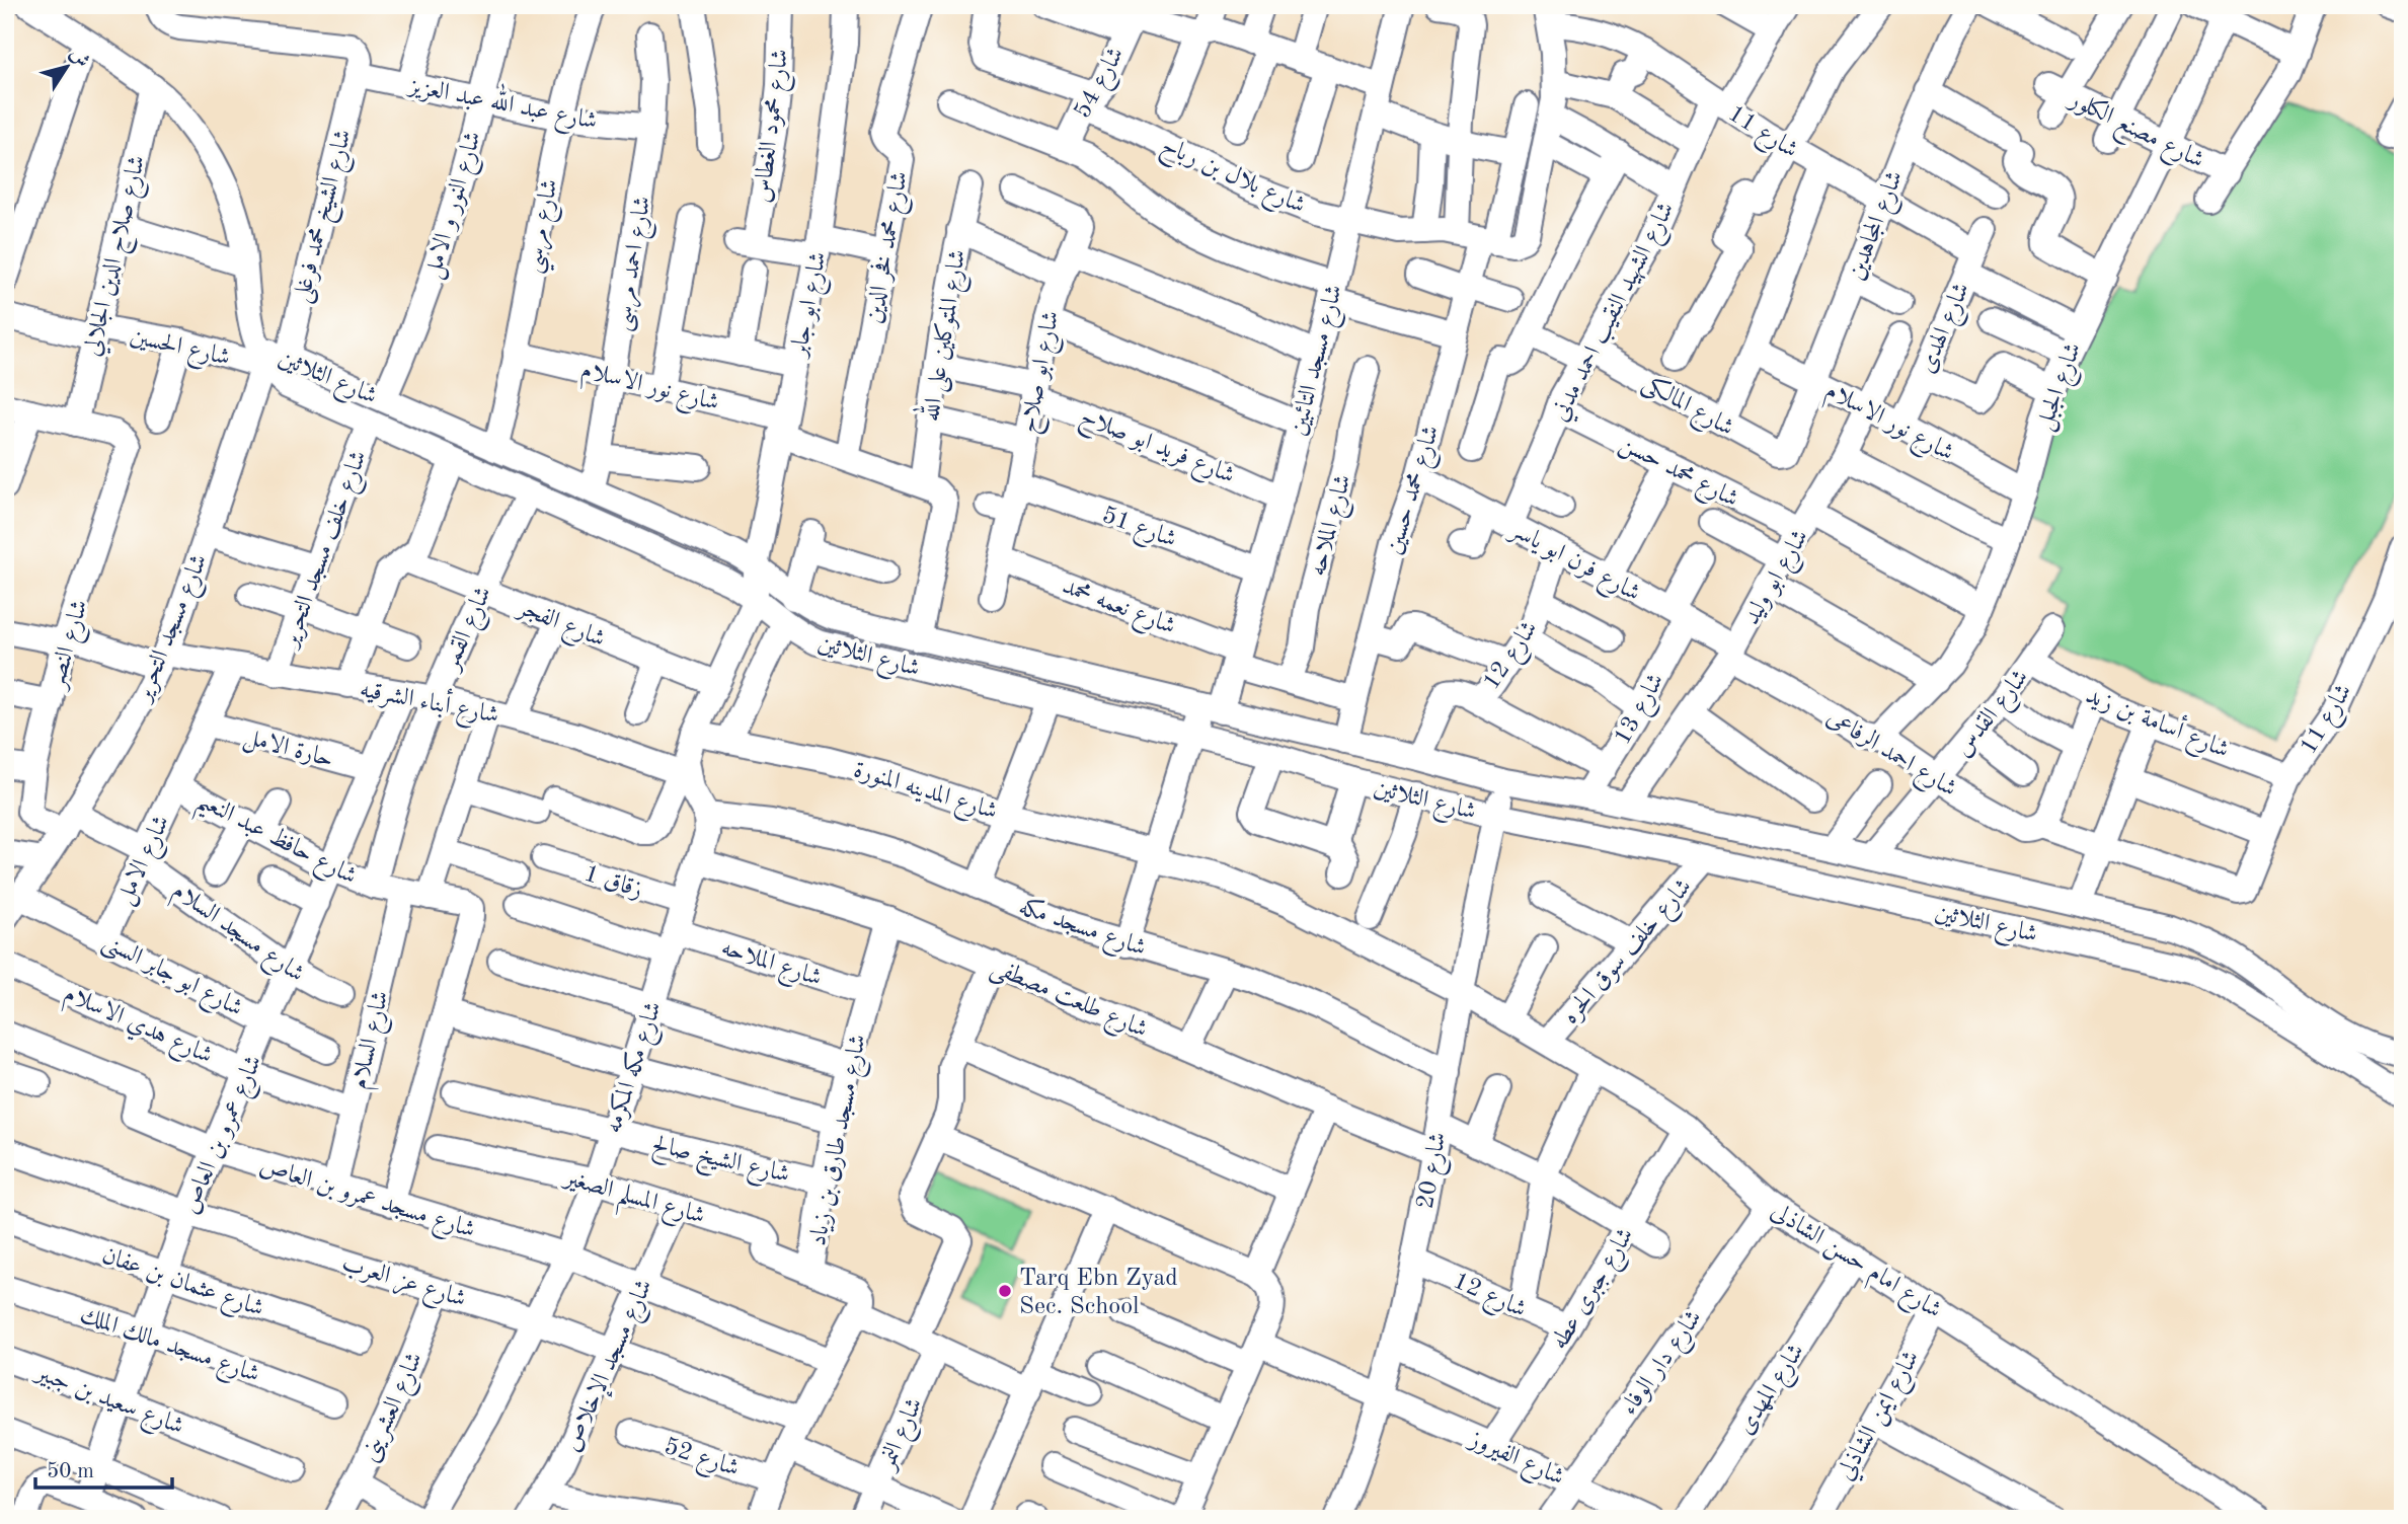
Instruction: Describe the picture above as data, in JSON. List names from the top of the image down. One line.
{"streets":{"street":["شارع 54","شارع عبد الله عبد العزيز","شارع محمود الغطاس","شارع مصنع الكلور","شارع 11","شارع بلال بن رباح","شارع النور و الامل","شارع الشيخ محمد فرغلى","شارع المجاهدين","شارع مرسي","شارع محمد فخر الدين","شارع صلاح الدين الجلالي","شارع احمد مرسى","شارع ابو جابر","شارع الشهيد النقيب احمد مدني","شارع الهدى","شارع المتوكلين على الله","شارع الحسين","شارع مسجد التائبين","شارع ابو صلاح","شارع الثلاثين","شارع نور الاسلام","شارع الجبل","شارع المالكى","شارع فريد ابو صلاح","شارع محمد حسن","شارع محمد حسين","شارع الملاحه","شارع 51","شارع خلف مسجد التحرير","شارع فرن ابو ياسر","شارع ابو وليد","شارع نعمه محمد","شارع الفجر","شارع مسجد التحرير","شارع القمر","شارع النصر","شارع 12","شارع أبناء الشرقيه","شارع 13","شارع القدس","شارع أسامة بن زيد","حارة الامل","شارع احمد الرفاعى","شارع المدينه المنورة","شارع حافظ عبد النعيم","شارع الامل","زقاق 1","شارع مسجد مكه","شارع مسجد السلام","شارع خلف سوق الحره","شارع ابو جابر السنى","شارع طلعت مصطفى","شارع هدي الاسلام","شارع السلام","شارع مكه المكرمه","شارع عمرو بن العاص","شارع مسجد طارق بن زياد","شارع الشيخ صالح","شارع 20","شارع المسلم الصغير","شارع مسجد عمرو بن العاص","شارع امام حسن الشاذلى","شارع عز العرب","شارع عثمان بن عفان","شارع جبرى عطه","شارع مسجد مالك الملك","شارع دار الوفاء","شارع مسجد الإخلاص","شارع المهدى","شارع سعيد بن جبير","شارع العشرينى","شارع ايمن الشاذلي","شارع النمر","شارع 52","شارع الفيروز"]},"crossings":[["شارع 54","شارع بلال بن رباح"],["شارع عبد الله عبد العزيز","شارع النور و الامل"],["شارع عبد الله عبد العزيز","شارع الشيخ محمد فرغلى"],["شارع عبد الله عبد العزيز","شارع مرسي"],["شارع عبد الله عبد العزيز","شارع احمد مرسى"],["شارع محمود الغطاس","شارع ابو جابر"],["شارع مصنع الكلور","شارع الجبل"],["شارع 11","شارع المجاهدين"],["شارع 11","شارع الشهيد النقيب احمد مدني"],["شارع 11","شارع الهدى"],["شارع 11","شارع الجبل"],["شارع 11","شارع أسامة بن زيد"],["شارع 11","شارع احمد الرفاعى"],["شارع بلال بن رباح","شارع مسجد التائبين"],["شارع بلال بن رباح","شارع محمد حسين"],["شارع النور و الامل","شارع الثلاثين"],["شارع الشيخ محمد فرغلى","شارع الحسين"],["شارع الشيخ محمد فرغلى","شارع الثلاثين"],["شارع الشيخ محمد فرغلى","شارع مسجد التحرير"],["شارع المجاهدين","شارع نور الاسلام"],["شارع المجاهدين","شارع المالكى"],["شارع مرسي","شارع الثلاثين"],["شارع مرسي","شارع نور الاسلام"],["شارع محمد فخر الدين","شارع نور الاسلام"],["شارع صلاح الدين الجلالي","شارع الحسين"],["شارع صلاح الدين الجلالي","شارع النصر"],["شارع احمد مرسى","شارع الثلاثين"],["شارع احمد مرسى","شارع نور الاسلام"],["شارع ابو جابر","شارع الثلاثين"],["شارع ابو جابر","شارع نور الاسلام"],["شارع الشهيد النقيب احمد مدني","شارع المالكى"],["شارع الشهيد النقيب احمد مدني","شارع محمد حسن"],["شارع الشهيد النقيب احمد مدني","شارع فرن ابو ياسر"],["شارع الهدى","شارع نور الاسلام"],["شارع المتوكلين على الله","شارع نور الاسلام"],["شارع المتوكلين على الله","شارع فريد ابو صلاح"],["شارع الحسين","شارع الثلاثين"],["شارع الحسين","شارع مسجد التحرير"],["شارع مسجد التائبين","شارع الثلاثين"],["شارع مسجد التائبين","شارع فريد ابو صلاح"],["شارع مسجد التائبين","شارع 51"],["شارع مسجد التائبين","شارع نعمه محمد"],["شارع مسجد التائبين","شارع المدينه المنورة"],["شارع مسجد التائبين","شارع مسجد مكه"],["شارع ابو صلاح","شارع فريد ابو صلاح"],["شارع ابو صلاح","شارع 51"],["شارع ابو صلاح","شارع نعمه محمد"],["شارع الثلاثين","شارع محمد حسين"],["شارع الثلاثين","شارع خلف مسجد التحرير"],["شارع الثلاثين","شارع ابو وليد"],["شارع الثلاثين","شارع مسجد التحرير"],["شارع الثلاثين","شارع القمر"],["شارع الثلاثين","شارع 12"],["شارع الثلاثين","شارع 13"],["شارع الثلاثين","شارع القدس"],["شارع الثلاثين","شارع خلف سوق الحره"],["شارع الثلاثين","شارع 20"],["شارع نور الاسلام","شارع الجبل"],["شارع نور الاسلام","شارع ابو وليد"],["شارع الجبل","شارع محمد حسن"],["شارع الجبل","شارع احمد الرفاعى"],["شارع محمد حسن","شارع ابو وليد"],["شارع محمد حسين","شارع فرن ابو ياسر"],["شارع محمد حسين","شارع نعمه محمد"],["شارع الملاحه","شارع نعمه محمد"],["شارع الملاحه","شارع مكه المكرمه"],["شارع الملاحه","شارع مسجد طارق بن زياد"],["شارع خلف مسجد التحرير","شارع أبناء الشرقيه"],["شارع فرن ابو ياسر","شارع ابو وليد"],["شارع فرن ابو ياسر","شارع 12"],["شارع فرن ابو ياسر","شارع 13"],["شارع فرن ابو ياسر","شارع احمد الرفاعى"],["شارع ابو وليد","شارع احمد الرفاعى"],["شارع الفجر","شارع القمر"],["شارع مسجد التحرير","شارع النصر"],["شارع مسجد التحرير","شارع أبناء الشرقيه"],["شارع مسجد التحرير","شارع مسجد السلام"],["شارع مسجد التحرير","شارع ابو جابر السنى"],["شارع القمر","شارع أبناء الشرقيه"],["شارع القمر","شارع حافظ عبد النعيم"],["شارع النصر","شارع أبناء الشرقيه"],["شارع النصر","شارع مسجد السلام"],["شارع 12","شارع 20"],["شارع 12","شارع جبرى عطه"],["شارع أبناء الشرقيه","شارع الامل"],["شارع أبناء الشرقيه","شارع عمرو بن العاص"],["شارع القدس","شارع أسامة بن زيد"],["شارع القدس","شارع احمد الرفاعى"],["حارة الامل","شارع الامل"],["حارة الامل","شارع عمرو بن العاص"],["شارع المدينه المنورة","شارع 20"],["شارع المدينه المنورة","شارع امام حسن الشاذلى"],["شارع حافظ عبد النعيم","شارع الامل"],["شارع حافظ عبد النعيم","شارع السلام"],["شارع حافظ عبد النعيم","شارع عمرو بن العاص"],["شارع الامل","شارع مسجد السلام"],["شارع الامل","شارع ابو جابر السنى"],["زقاق 1","شارع مكه المكرمه"],["شارع مسجد مكه","شارع مكه المكرمه"],["شارع مسجد مكه","شارع 20"],["شارع مسجد السلام","شارع عمرو بن العاص"],["شارع خلف سوق الحره","شارع امام حسن الشاذلى"],["شارع ابو جابر السنى","شارع عمرو بن العاص"],["شارع طلعت مصطفى","شارع مكه المكرمه"],["شارع طلعت مصطفى","شارع مسجد طارق بن زياد"],["شارع طلعت مصطفى","شارع 20"],["شارع هدي الاسلام","شارع السلام"],["شارع هدي الاسلام","شارع عمرو بن العاص"],["شارع السلام","شارع مسجد عمرو بن العاص"],["شارع مكه المكرمه","شارع الشيخ صالح"],["شارع مكه المكرمه","شارع المسلم الصغير"],["شارع مكه المكرمه","شارع مسجد عمرو بن العاص"],["شارع مكه المكرمه","شارع عز العرب"],["شارع عمرو بن العاص","شارع مسجد عمرو بن العاص"],["شارع عمرو بن العاص","شارع عز العرب"],["شارع عمرو بن العاص","شارع عثمان بن عفان"],["شارع عمرو بن العاص","شارع مسجد مالك الملك"],["شارع عمرو بن العاص","شارع سعيد بن جبير"],["شارع مسجد طارق بن زياد","شارع الشيخ صالح"],["شارع مسجد طارق بن زياد","شارع المسلم الصغير"],["شارع 20","شارع امام حسن الشاذلى"],["شارع 20","شارع الفيروز"],["شارع المسلم الصغير","شارع مسجد الإخلاص"],["شارع مسجد عمرو بن العاص","شارع مسجد الإخلاص"],["شارع امام حسن الشاذلى","شارع جبرى عطه"],["شارع امام حسن الشاذلى","شارع دار الوفاء"],["شارع امام حسن الشاذلى","شارع المهدى"],["شارع امام حسن الشاذلى","شارع ايمن الشاذلي"],["شارع عز العرب","شارع مسجد الإخلاص"],["شارع عز العرب","شارع العشرينى"],["شارع جبرى عطه","شارع الفيروز"],["شارع دار الوفاء","شارع الفيروز"]],"places":["Tarq Ebn Zyad Sec. School"],"scale_bar":"50 m","north":"top right"}
